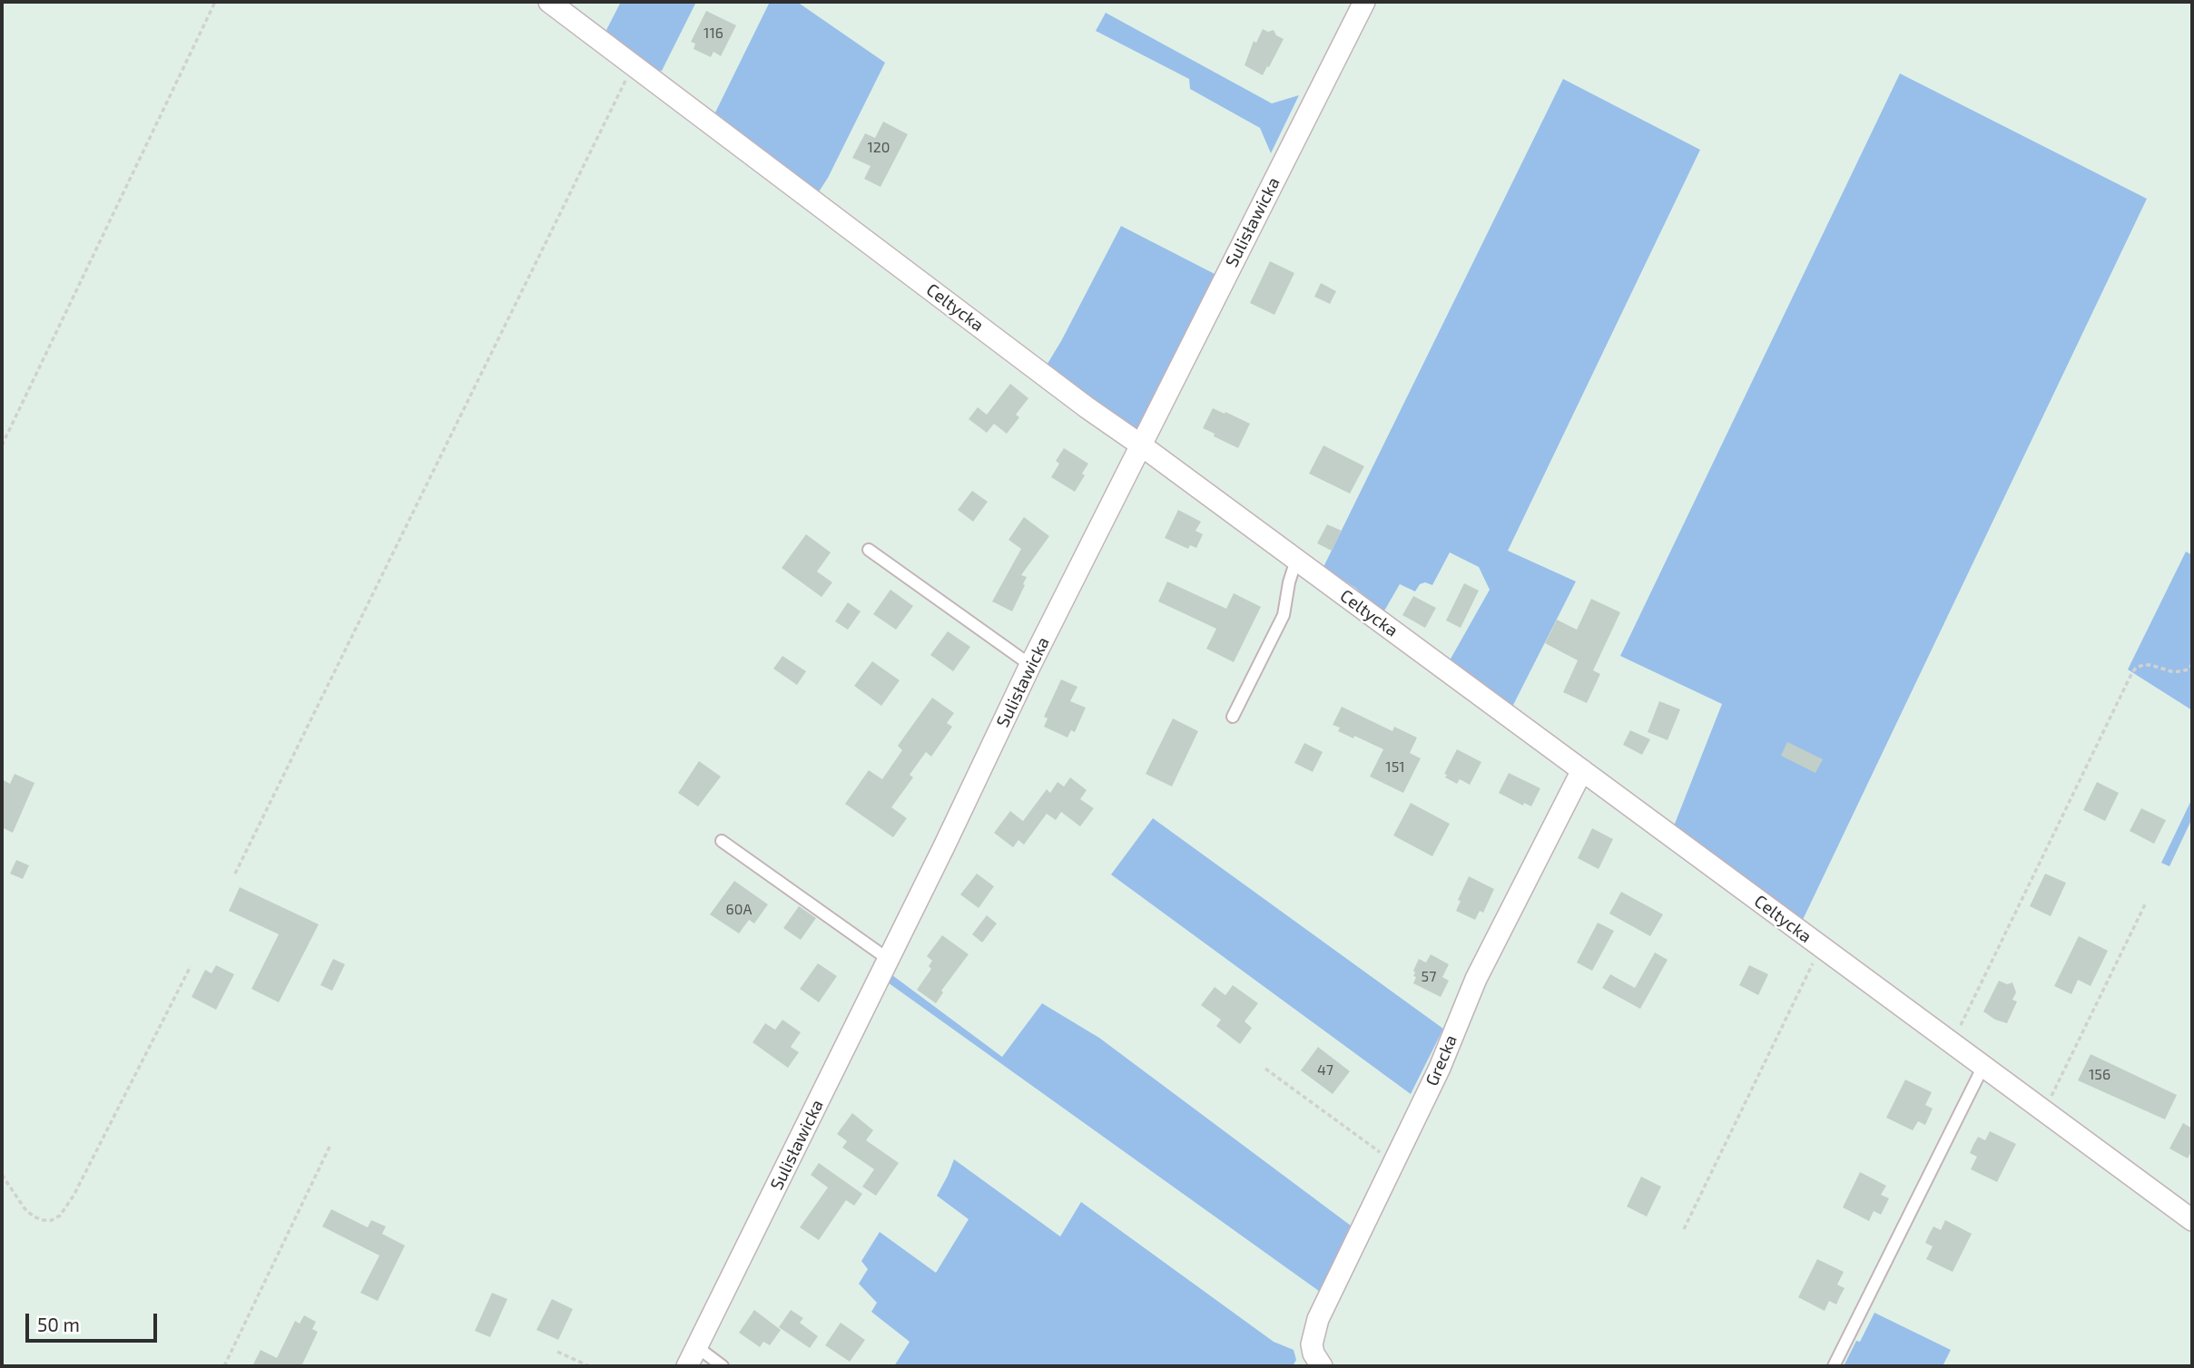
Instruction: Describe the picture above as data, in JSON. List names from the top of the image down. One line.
{"streets":{"street":["Sulisławicka","Celtycka","Grecka"]},"crossings":[["Sulisławicka","Celtycka"],["Celtycka","Grecka"]],"house_numbers":["116","120","151","60A","57","47","156"],"scale_bar":"50 m"}
